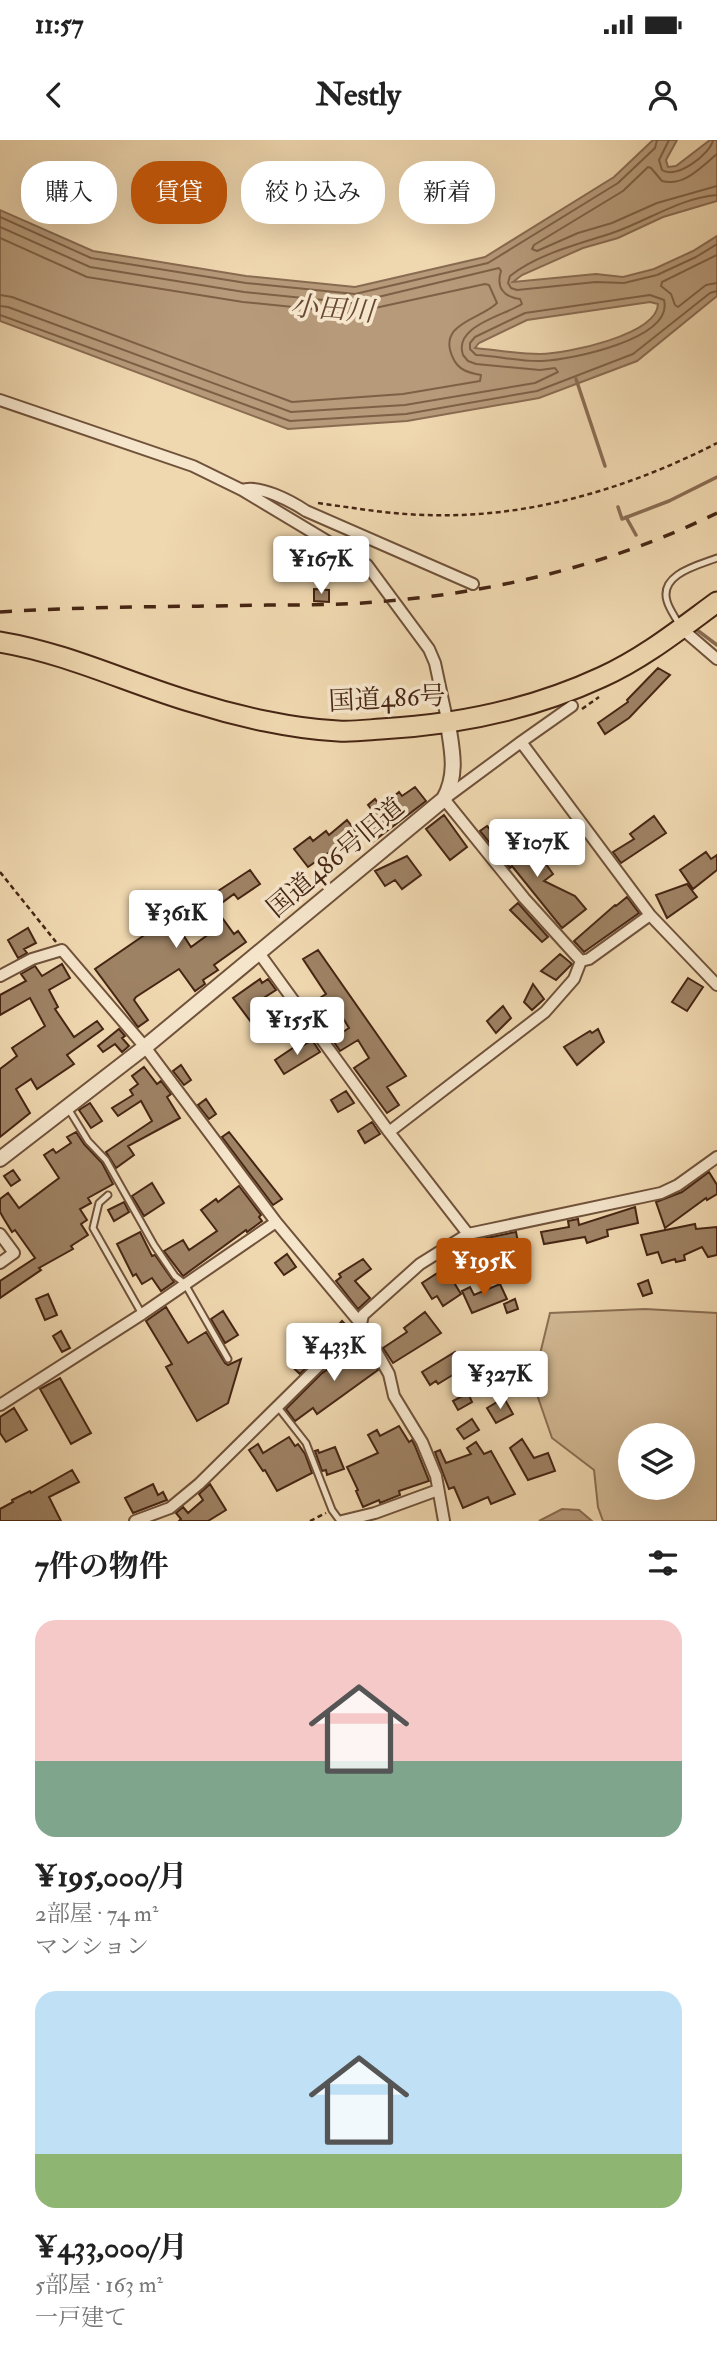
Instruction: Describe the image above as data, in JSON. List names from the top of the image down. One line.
{"streets":{"highway":["国道486号"],"street":["国道486号旧道"]},"crossings":[["国道486号","国道486号旧道"]],"water":["小田川"],"page":{"status":"11:57","header":"Nestly","chip":["購入","賃貸","絞り込み","新着"],"price":["¥167K","¥107K","¥361K","¥155K","¥195K","¥433K","¥327K"],"heading":"7件の物件","list":[{"name":"¥195,000/月","note":"2部屋 · 74 m² · マンション"},{"name":"¥433,000/月","note":"5部屋 · 163 m² · 一戸建て"}]}}
